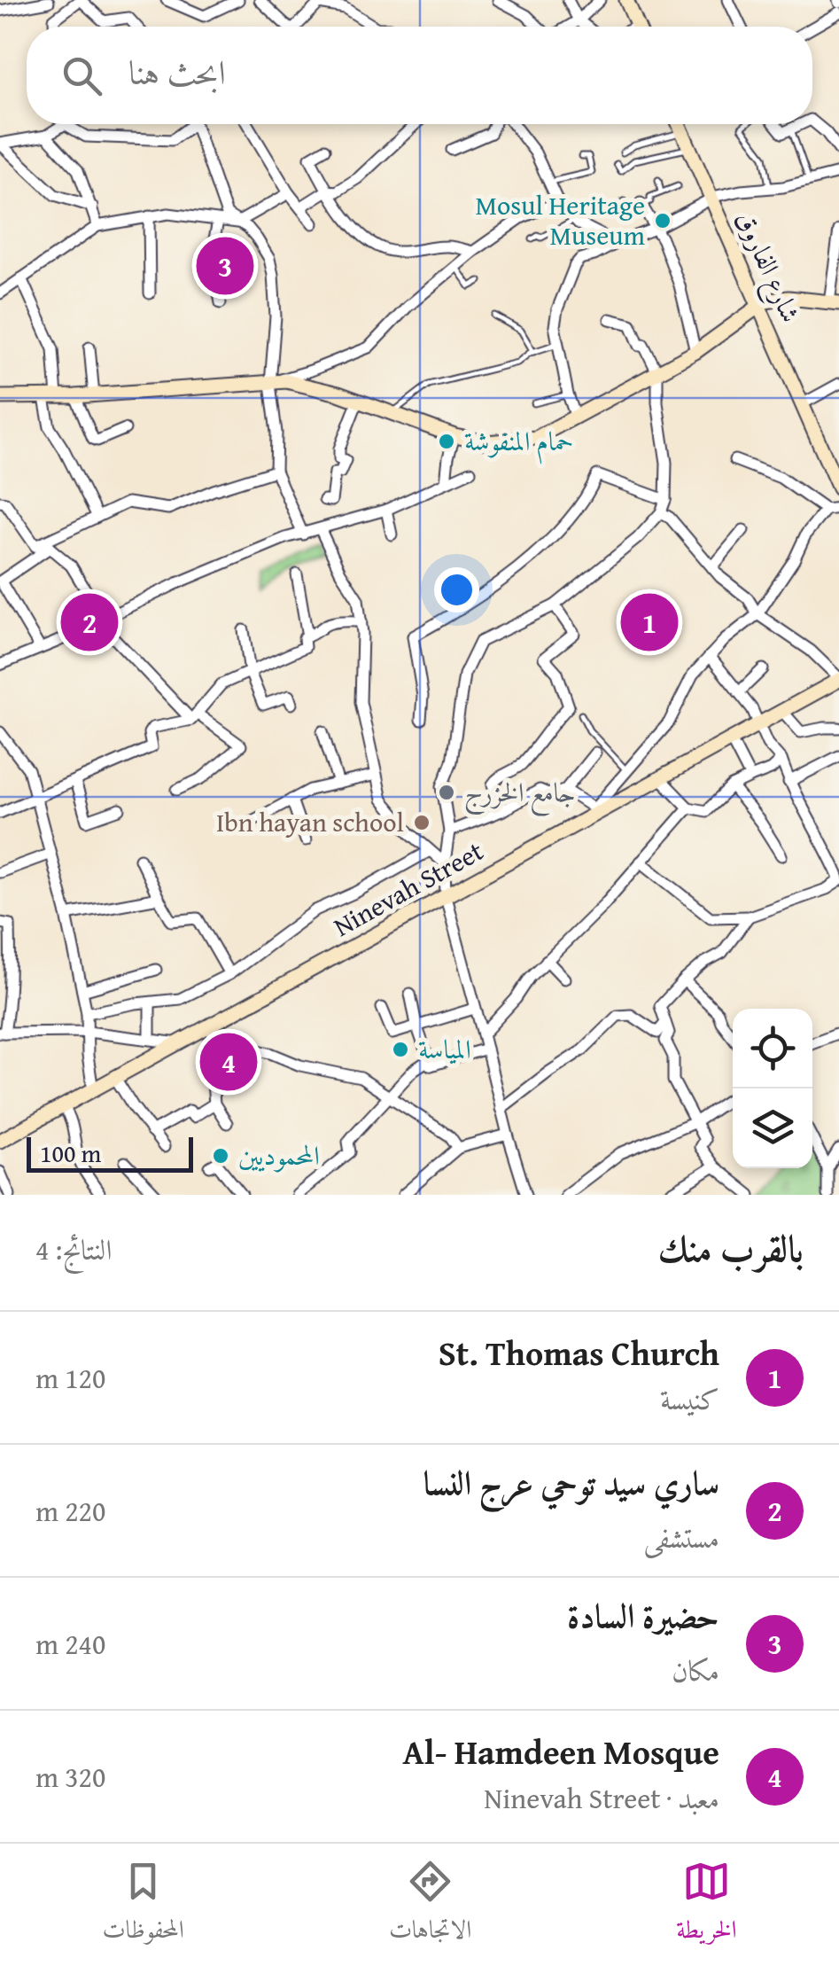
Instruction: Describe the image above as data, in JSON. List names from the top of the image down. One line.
{"streets":{"main road":["شارع الفاروق","Ninevah Street"]},"places":["Mosul Heritage Museum","حمام المنفوشة","جامع الخزرج","Ibn hayan school","المياسة","المحموديين"],"scale_bar":"100 m","page":{"search":"ابحث هنا","pins":["3","1","2","4"],"scale":"100 m","heading":["بالقرب منك","النتائج: 4"],"list":[{"mark":"1","name":"St. Thomas Church","note":"كنيسة","value":"120 m"},{"mark":"2","name":"ساري سيد توحي عرج النسا","note":"مستشفى","value":"220 m"},{"mark":"3","name":"حضيرة السادة","note":"مكان","value":"240 m"},{"mark":"4","name":"Al- Hamdeen Mosque","note":"معبد · Ninevah Street","value":"320 m"}],"nav":["الخريطة","الاتجاهات","المحفوظات"]}}
